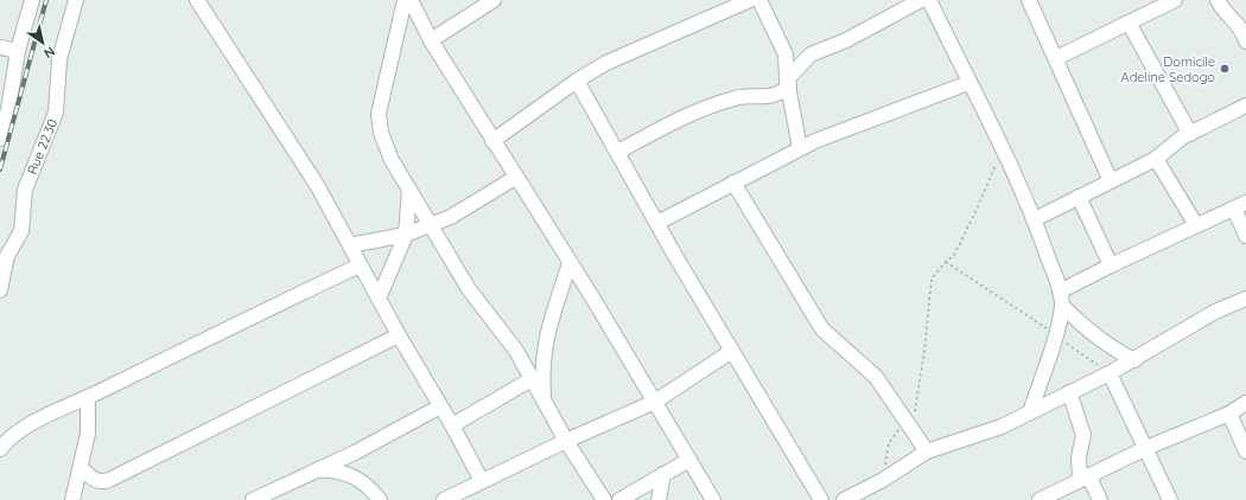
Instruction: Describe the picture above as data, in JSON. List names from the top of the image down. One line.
{"streets":{"street":["Rue 22.30"]},"places":["Domicile Adeline Sedogo"],"north":"bottom right"}
